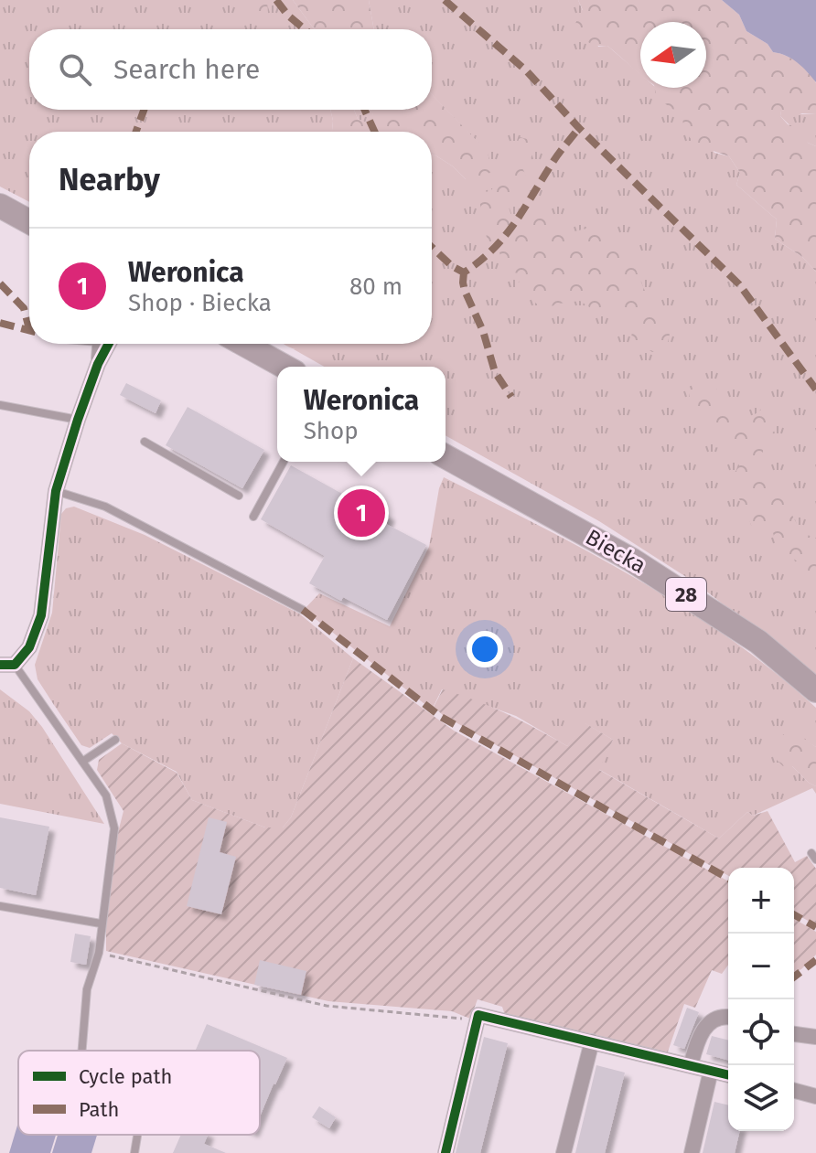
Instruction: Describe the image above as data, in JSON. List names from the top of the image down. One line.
{"streets":{"main road":["Biecka","28"]},"legend":["Cycle path","Path"],"north":"left","page":{"search":"Search here","heading":"Nearby","list":[{"mark":"1","name":"Weronica","note":"Shop · Biecka","value":"80 m"}],"popup":["Weronica","Shop"],"pins":"1","map_buttons":["+","−"]}}
